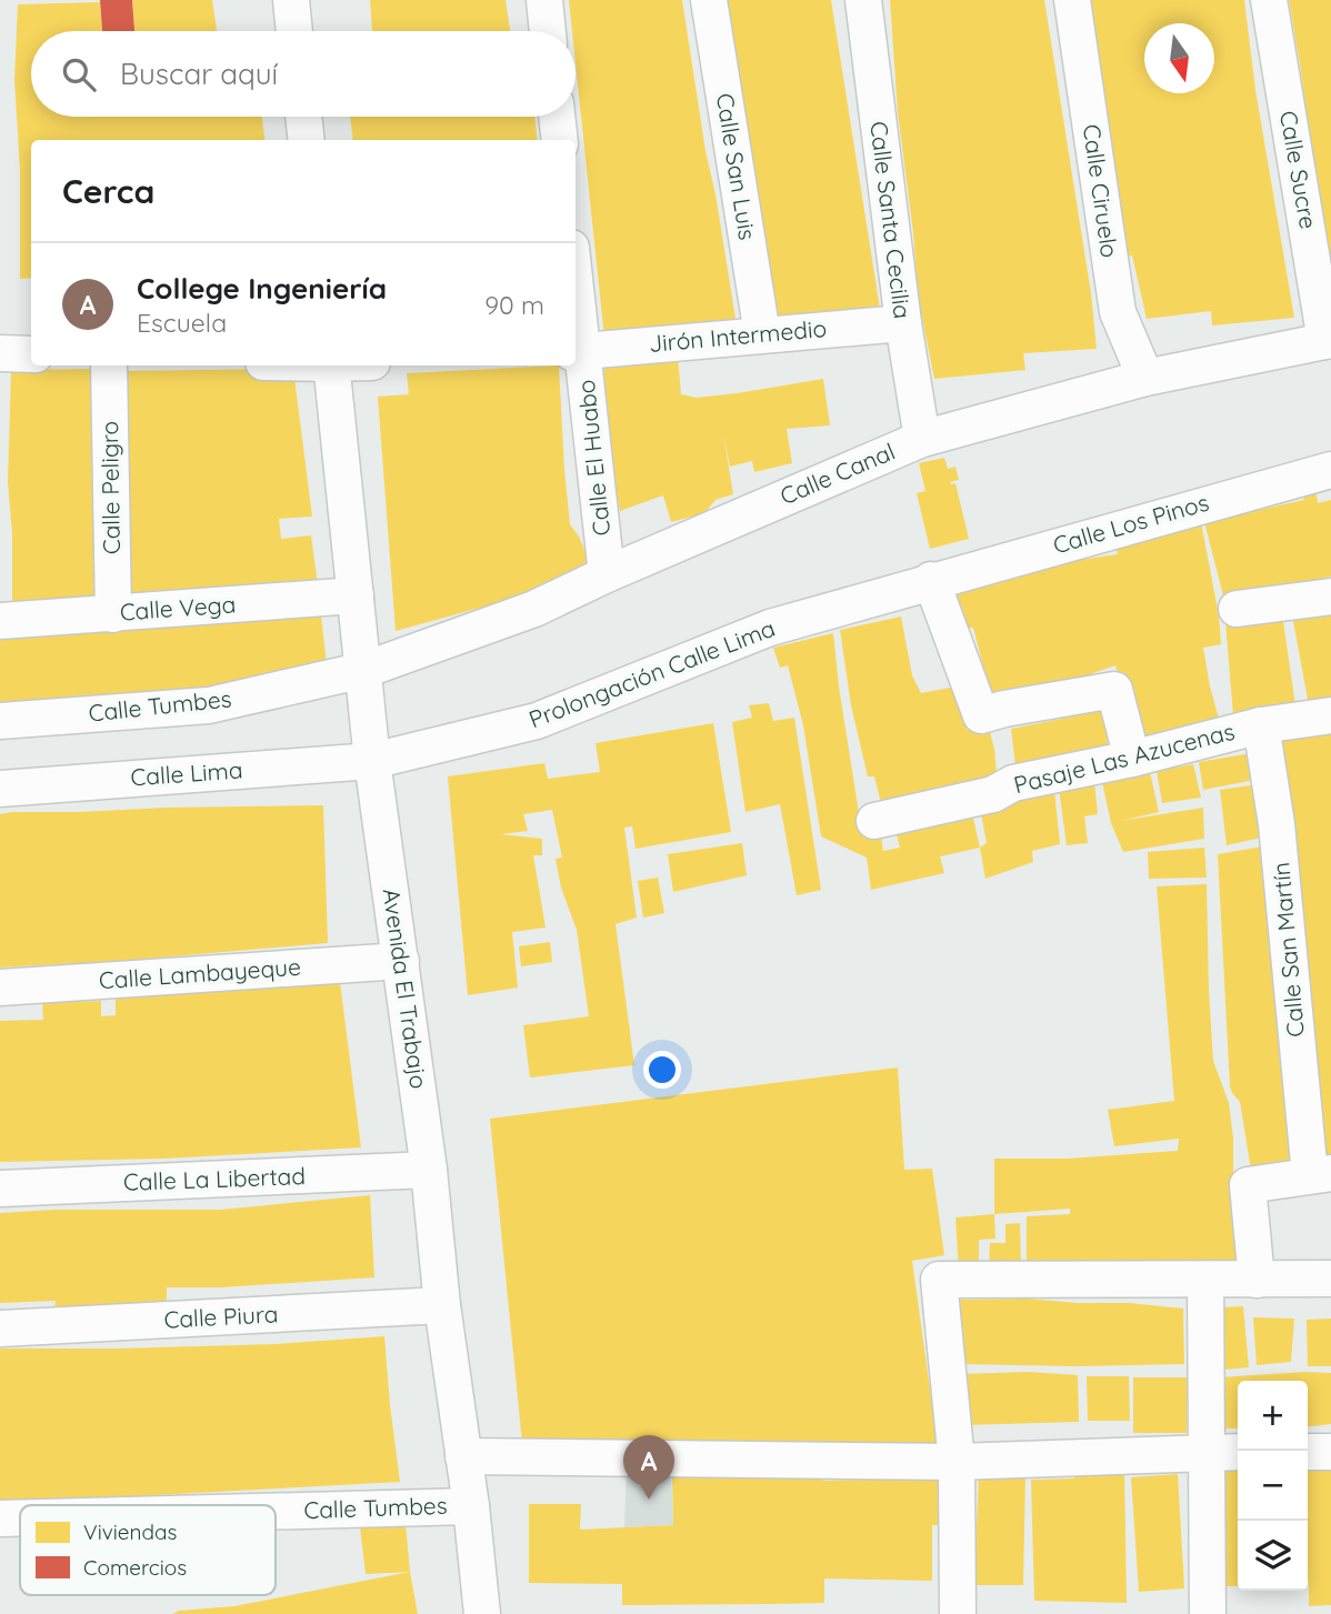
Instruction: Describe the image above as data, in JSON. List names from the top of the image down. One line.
{"streets":{"street":["Calle San Luis","Calle Sucre","Calle Ciruelo","Calle Santa Cecilia","Jirón Intermedio","Calle El Huabo","Calle Canal","Calle Peligro","Calle Los Pinos","Calle Vega","Prolongación Calle Lima","Calle Tumbes","Pasaje Las Azucenas","Calle Lima","Calle San Martín","Calle Lambayeque","Avenida El Trabajo","Calle La Libertad","Calle Piura"]},"crossings":[["Calle San Luis","Jirón Intermedio"],["Calle Sucre","Calle Canal"],["Calle Ciruelo","Calle Canal"],["Calle Santa Cecilia","Jirón Intermedio"],["Calle Santa Cecilia","Calle Canal"],["Jirón Intermedio","Calle El Huabo"],["Calle El Huabo","Calle Canal"],["Calle Canal","Calle Tumbes"],["Calle Canal","Avenida El Trabajo"],["Calle Peligro","Calle Vega"],["Calle Los Pinos","Prolongación Calle Lima"],["Calle Vega","Avenida El Trabajo"],["Prolongación Calle Lima","Calle Lima"],["Prolongación Calle Lima","Avenida El Trabajo"],["Calle Tumbes","Avenida El Trabajo"],["Pasaje Las Azucenas","Calle San Martín"],["Calle Lima","Avenida El Trabajo"],["Calle Lambayeque","Avenida El Trabajo"],["Avenida El Trabajo","Calle La Libertad"],["Avenida El Trabajo","Calle Piura"]],"legend":["Viviendas","Comercios"],"north":"bottom","page":{"search":"Buscar aquí","heading":"Cerca","list":[{"mark":"A","name":"College Ingeniería","note":"Escuela","value":"90 m"}],"map_buttons":["+","−"],"pins":"A"}}
